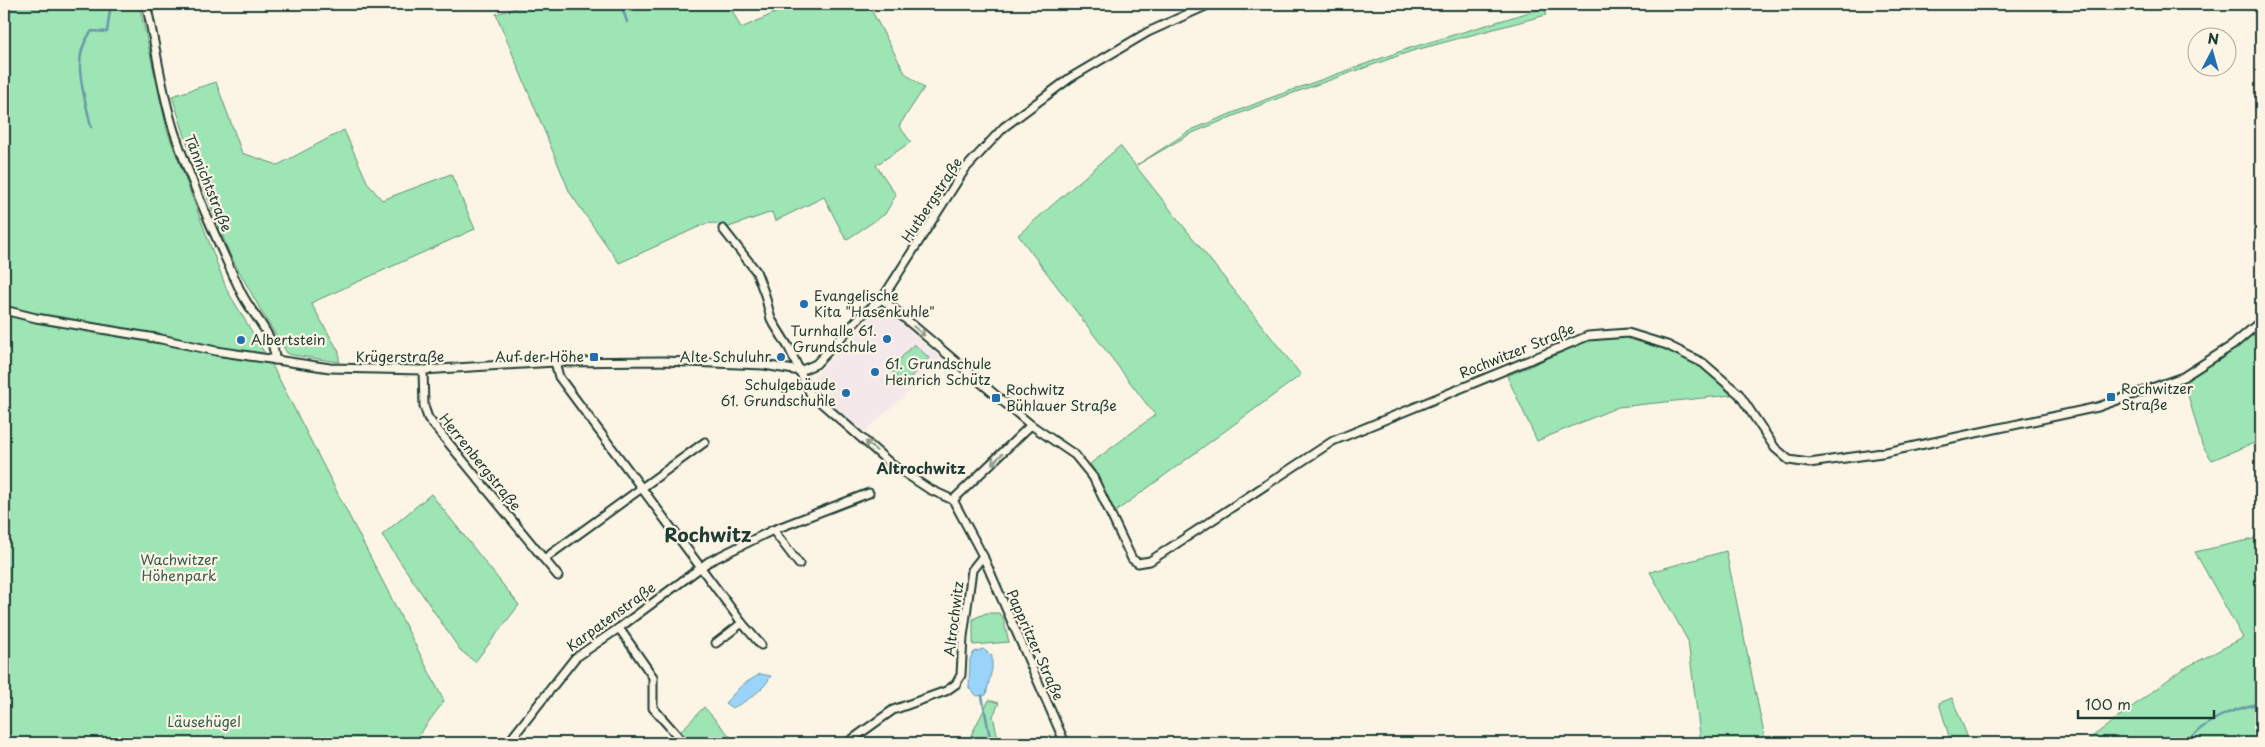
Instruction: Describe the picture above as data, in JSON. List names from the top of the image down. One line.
{"streets":{"street":["Tännichtstraße","Hutbergstraße","Rochwitzer Straße","Krügerstraße","Herrenbergstraße","Karpatenstraße","Altrochwitz","Pappritzer Straße"]},"crossings":[["Tännichtstraße","Krügerstraße"],["Hutbergstraße","Krügerstraße"],["Krügerstraße","Herrenbergstraße"],["Altrochwitz","Pappritzer Straße"]],"districts":["Altrochwitz","Rochwitz"],"parks":["Wachwitzer Höhenpark","Läusehügel"],"places":{"other":["Evangelische Kita \"Hasenkuhle\"","Turnhalle 61. Grundschule","Albertstein","Alte Schuluhr","61. Grundschule Heinrich Schütz","Schulgebäude 61. Grundschuhle"],"transit":["Auf der Höhe","Rochwitzer Straße","Rochwitz Bühlauer Straße"]},"scale_bar":"100 m","north":"top"}
